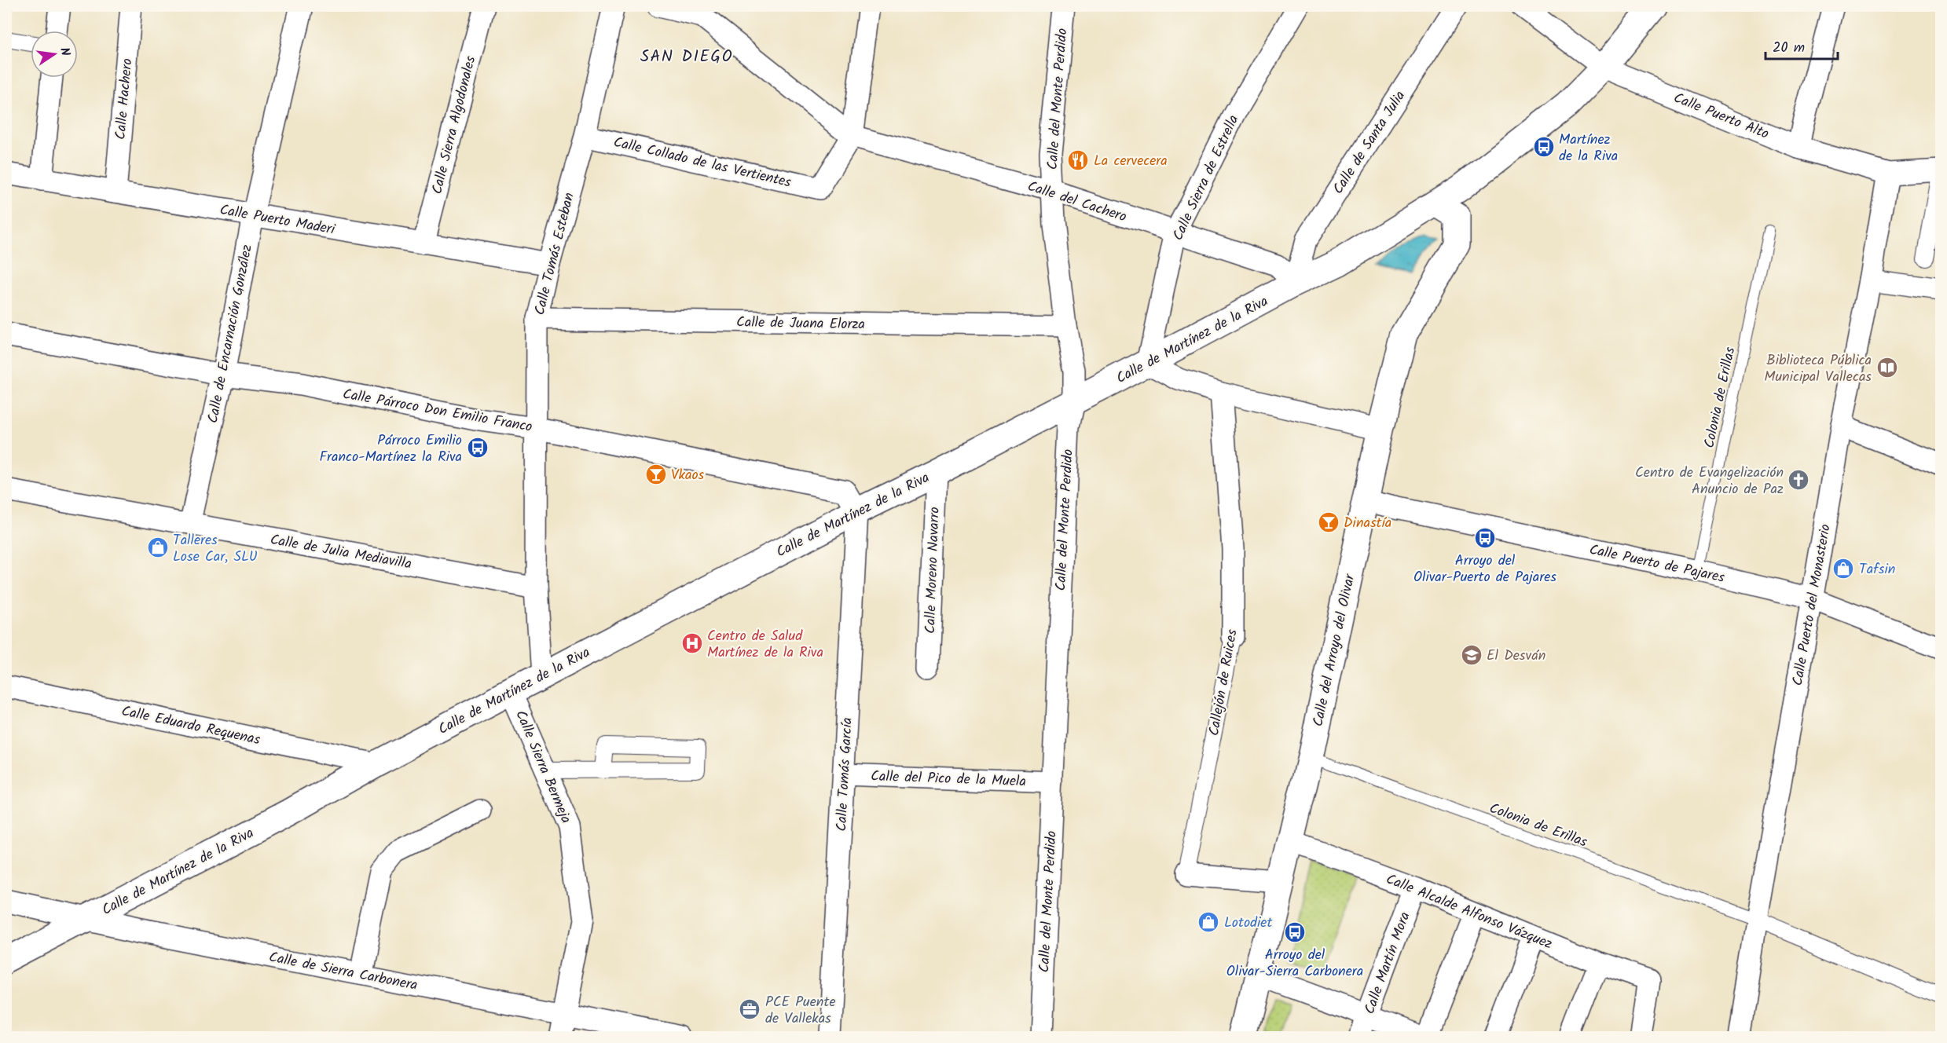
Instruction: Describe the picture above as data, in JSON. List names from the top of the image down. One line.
{"streets":{"street":["Calle Hachero","Calle del Monte Perdido","Calle Puerto Alto","Calle Sierra Algodonales","Calle de Santa Julia","Calle Collado de las Vertientes","Calle Sierra de Estrella","Calle del Cachero","Calle Puerto Maderi","Calle Tomás Esteban","Calle de Juana Elorza","Calle de Encarnación González","Calle de Martínez de la Riva","Calle Párroco Don Emilio Franco","Calle de Julia Mediavilla","Calle Puerto de Pajares","Calle Moreno Navarro","Calle Puerto del Monasterio","Calle del Arroyo del Olivar","Callejón de Ruices","Calle Eduardo Requenas","Calle Sierra Bermeja","Calle Tomás García","Calle del Pico de la Muela","Calle Alcalde Alfonso Vázquez","Calle Martín Mora","Calle de Sierra Carbonera"],"lane":["Colonia de Erillas"]},"crossings":[["Calle Hachero","Calle Puerto Maderi"],["Calle del Monte Perdido","Calle del Cachero"],["Calle del Monte Perdido","Calle de Juana Elorza"],["Calle del Monte Perdido","Calle de Martínez de la Riva"],["Calle del Monte Perdido","Calle del Pico de la Muela"],["Calle Puerto Alto","Calle de Martínez de la Riva"],["Calle Puerto Alto","Calle Puerto del Monasterio"],["Calle Sierra Algodonales","Calle Puerto Maderi"],["Calle de Santa Julia","Calle del Cachero"],["Calle de Santa Julia","Calle de Martínez de la Riva"],["Calle Collado de las Vertientes","Calle del Cachero"],["Calle Collado de las Vertientes","Calle Tomás Esteban"],["Calle Sierra de Estrella","Calle del Cachero"],["Calle Sierra de Estrella","Calle de Martínez de la Riva"],["Calle del Cachero","Calle de Martínez de la Riva"],["Calle Puerto Maderi","Calle Tomás Esteban"],["Calle Puerto Maderi","Calle de Encarnación González"],["Calle Tomás Esteban","Calle de Juana Elorza"],["Calle Tomás Esteban","Calle de Martínez de la Riva"],["Calle Tomás Esteban","Calle Párroco Don Emilio Franco"],["Calle Tomás Esteban","Calle de Julia Mediavilla"],["Calle de Encarnación González","Calle Párroco Don Emilio Franco"],["Calle de Encarnación González","Calle de Julia Mediavilla"],["Calle de Martínez de la Riva","Calle Párroco Don Emilio Franco"],["Calle de Martínez de la Riva","Calle Moreno Navarro"],["Calle de Martínez de la Riva","Calle del Arroyo del Olivar"],["Calle de Martínez de la Riva","Calle Eduardo Requenas"],["Calle de Martínez de la Riva","Calle Sierra Bermeja"],["Calle de Martínez de la Riva","Calle Tomás García"],["Calle de Martínez de la Riva","Calle de Sierra Carbonera"],["Colonia de Erillas","Calle Puerto de Pajares"],["Colonia de Erillas","Calle Puerto del Monasterio"],["Colonia de Erillas","Calle del Arroyo del Olivar"],["Calle Párroco Don Emilio Franco","Calle Tomás García"],["Calle Puerto de Pajares","Calle Puerto del Monasterio"],["Calle Puerto de Pajares","Calle del Arroyo del Olivar"],["Calle del Arroyo del Olivar","Callejón de Ruices"],["Calle del Arroyo del Olivar","Calle Alcalde Alfonso Vázquez"],["Calle Sierra Bermeja","Calle de Sierra Carbonera"],["Calle Tomás García","Calle del Pico de la Muela"],["Calle Alcalde Alfonso Vázquez","Calle Martín Mora"]],"districts":["SAN DIEGO"],"places":{"bus stop":["Martínez de la Riva","Párroco Emilio Franco-Martínez la Riva","Arroyo del Olivar-Puerto de Pajares","Arroyo del Olivar-Sierra Carbonera"],"restaurant":["La cervecera"],"library":["Biblioteca Pública Municipal Vallecas"],"bar":["Vkaos","Dinastía"],"church":["Centro de Evangelización Anuncio de Paz"],"shop":["Talleres Lose Car, SLU","Tafsin","Lotodiet"],"hospital":["Centro de Salud Martínez de la Riva"],"school or university":["El Desván"],"office":["PCE Puente de Vallekas"]},"scale_bar":"20 m","north":"right"}
